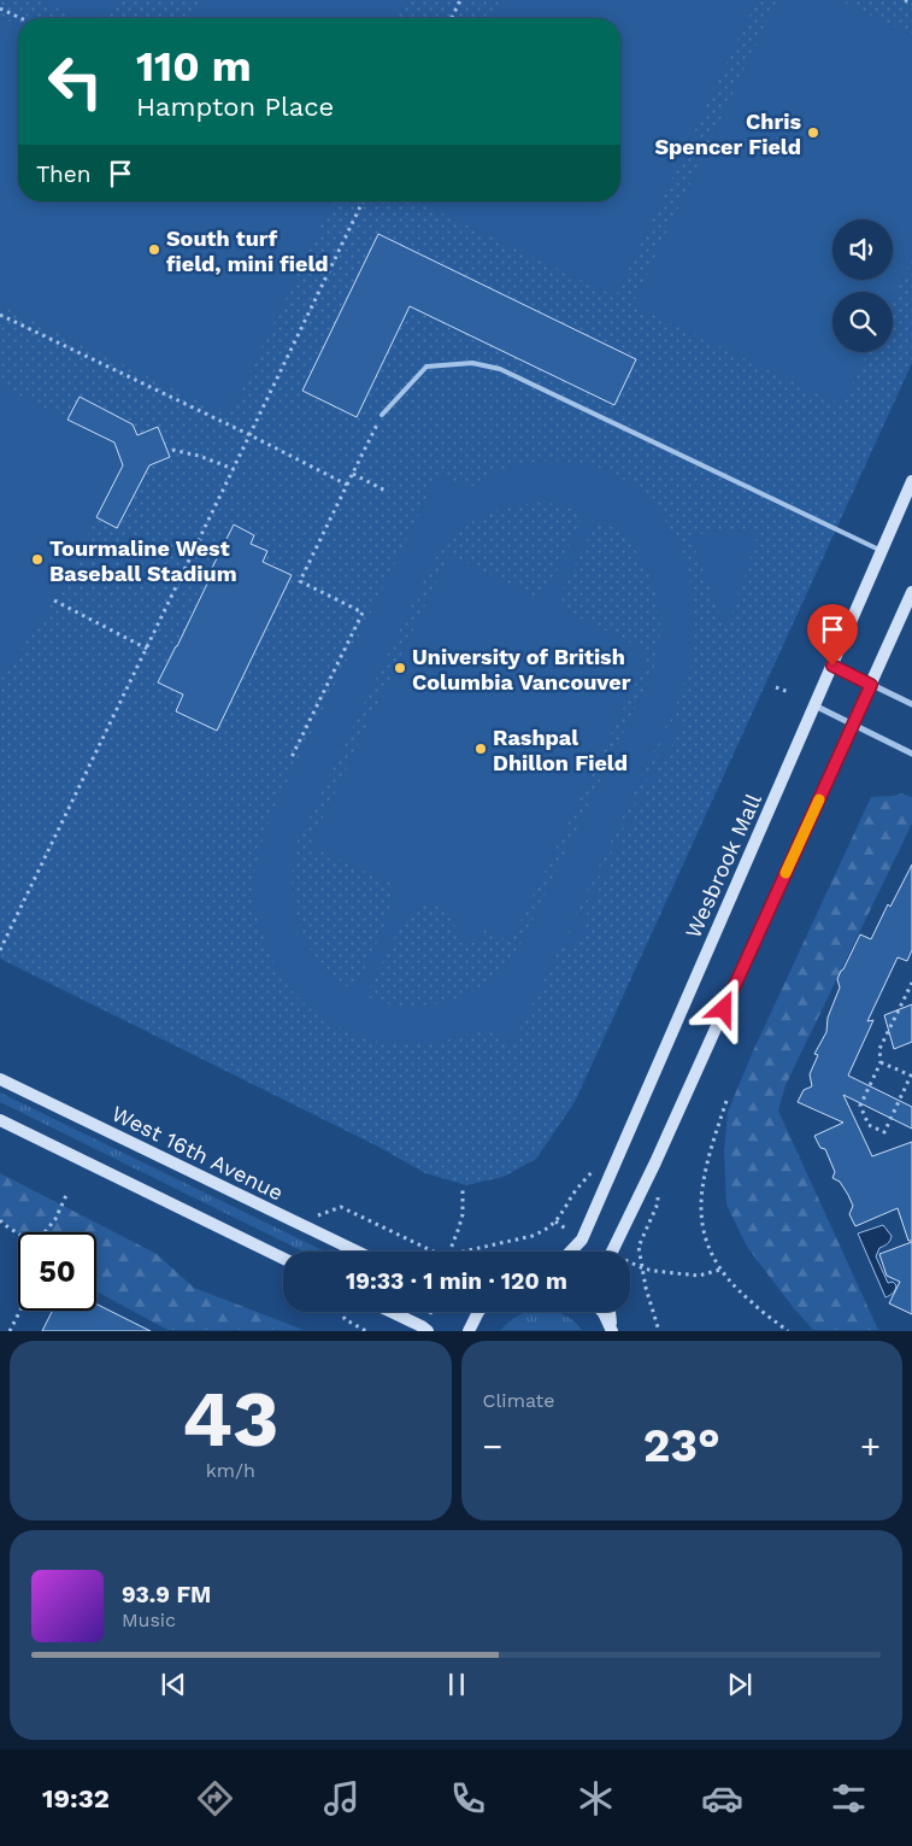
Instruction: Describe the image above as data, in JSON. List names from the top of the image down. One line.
{"streets":{"main road":["Wesbrook Mall","West 16th Avenue"]},"places":["Chris Spencer Field","South turf field, mini field","Tourmaline West Baseball Stadium","University of British Columbia Vancouver","Rashpal Dhillon Field"],"page":{"turn":["110 m","Hampton Place"],"then":"Then","limit":"50","trip":"19:33 · 1 min · 120 m","tile":[["43","km/h"],"Climate"],"heat":["−","23°","+"],"song":["93.9 FM","Music"],"tabs":"19:32"}}
